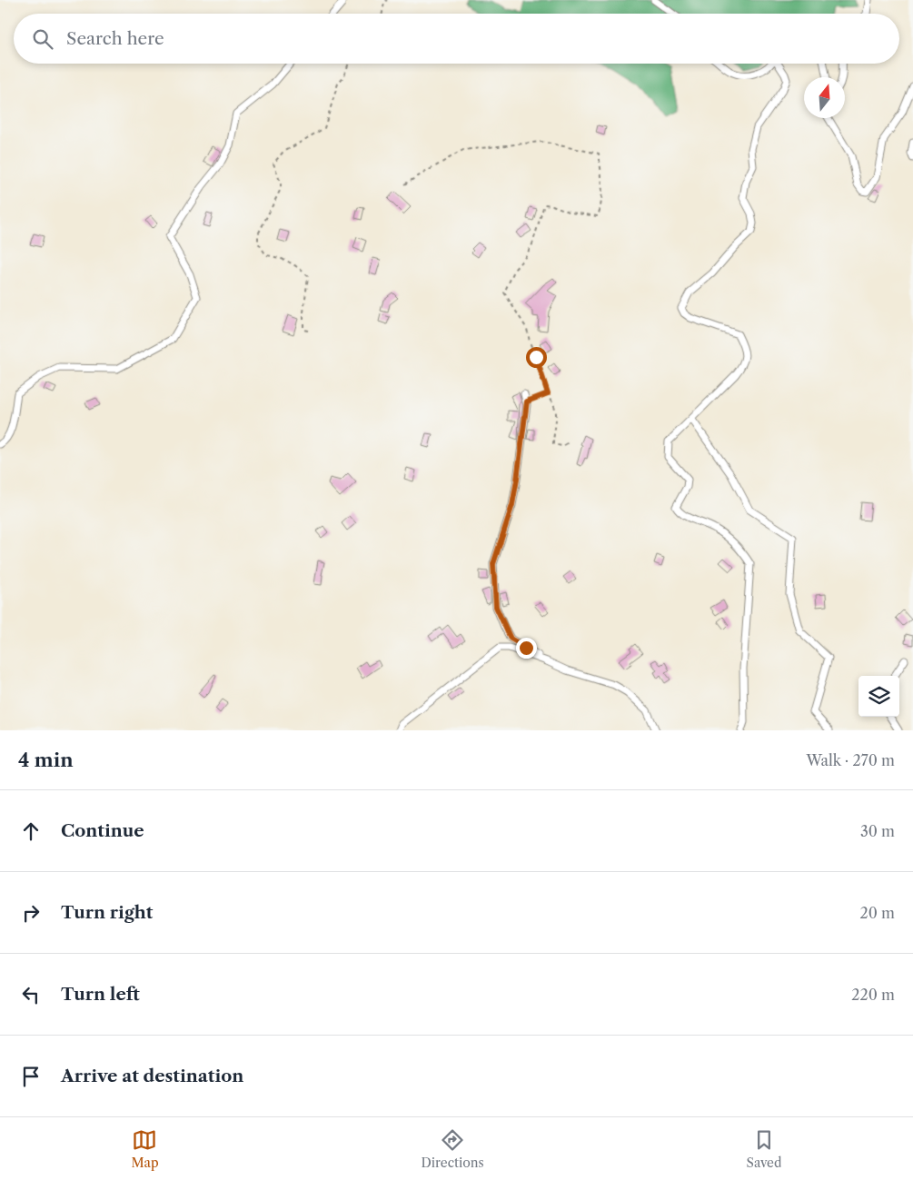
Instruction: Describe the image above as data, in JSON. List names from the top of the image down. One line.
{"north":"top","page":{"search":"Search here","heading":["4 min","Walk · 270 m"],"list":[["Continue","30 m"],["Turn right","20 m"],["Turn left","220 m"],"Arrive at destination"],"nav":["Map","Directions","Saved"]}}
